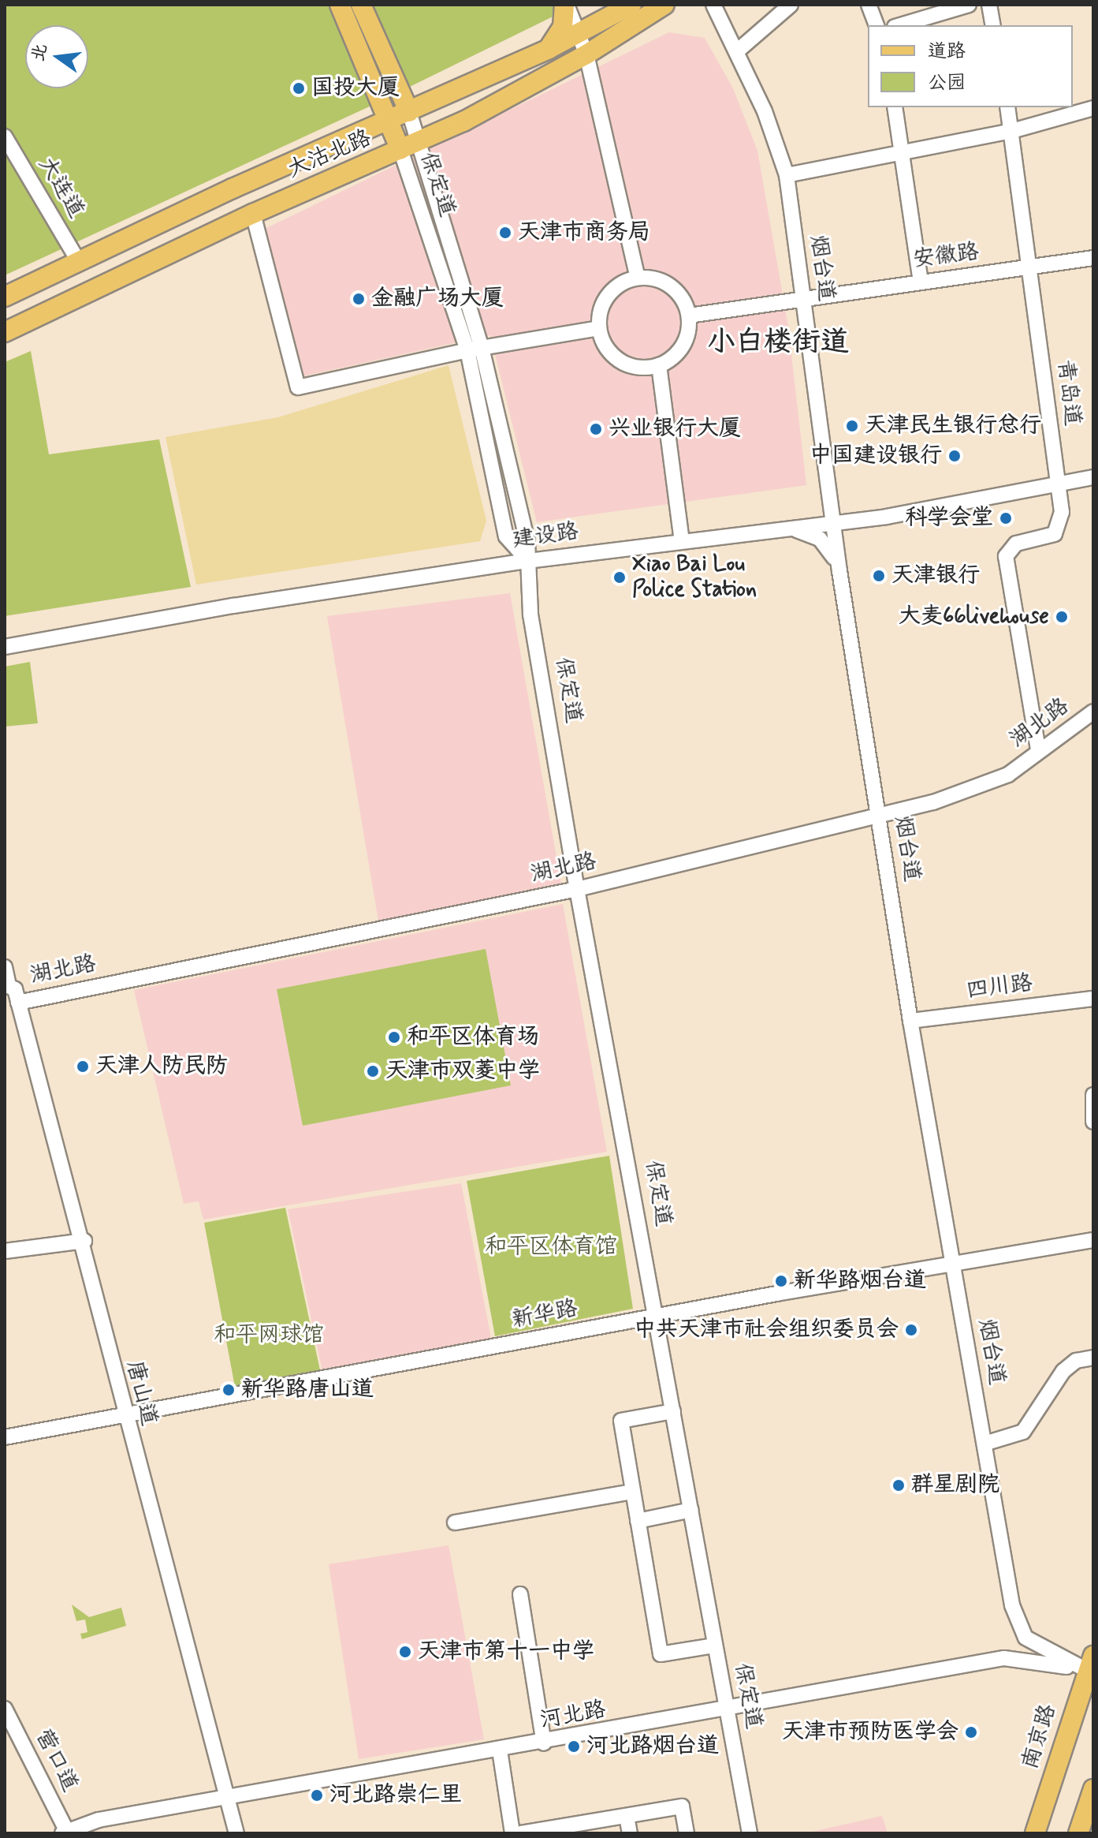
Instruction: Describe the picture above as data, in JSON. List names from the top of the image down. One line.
{"streets":{"main road":["大沽北路","保定道","南京路"],"street":["大连道","安徽路","烟台道","青岛道","建设路","湖北路","四川路","新华路","唐山道","河北路","营口道"]},"crossings":[["大沽北路","保定道"],["大沽北路","大连道"],["保定道","建设路"],["保定道","湖北路"],["保定道","新华路"],["保定道","河北路"],["安徽路","烟台道"],["安徽路","青岛道"],["烟台道","建设路"],["烟台道","湖北路"],["烟台道","四川路"],["烟台道","新华路"],["烟台道","河北路"],["烟台道","南京路"],["青岛道","建设路"],["青岛道","湖北路"],["湖北路","唐山道"],["新华路","唐山道"],["唐山道","河北路"],["河北路","南京路"],["河北路","营口道"]],"districts":["小白楼街道"],"parks":["和平区体育馆","和平网球馆"],"places":["国投大厦","天津市商务局","金融广场大厦","天津民生银行总行","兴业银行大厦","中国建设银行","科学会堂","天津银行","Xiao Bai Lou Police Station","大麦66livehouse","和平区体育场","天津人防民防","天津市双菱中学","新华路烟台道","中共天津市社会组织委员会","新华路唐山道","群星剧院","天津市第十一中学","天津市预防医学会","河北路烟台道","河北路崇仁里"],"legend":["道路","公园"],"north":"left"}
